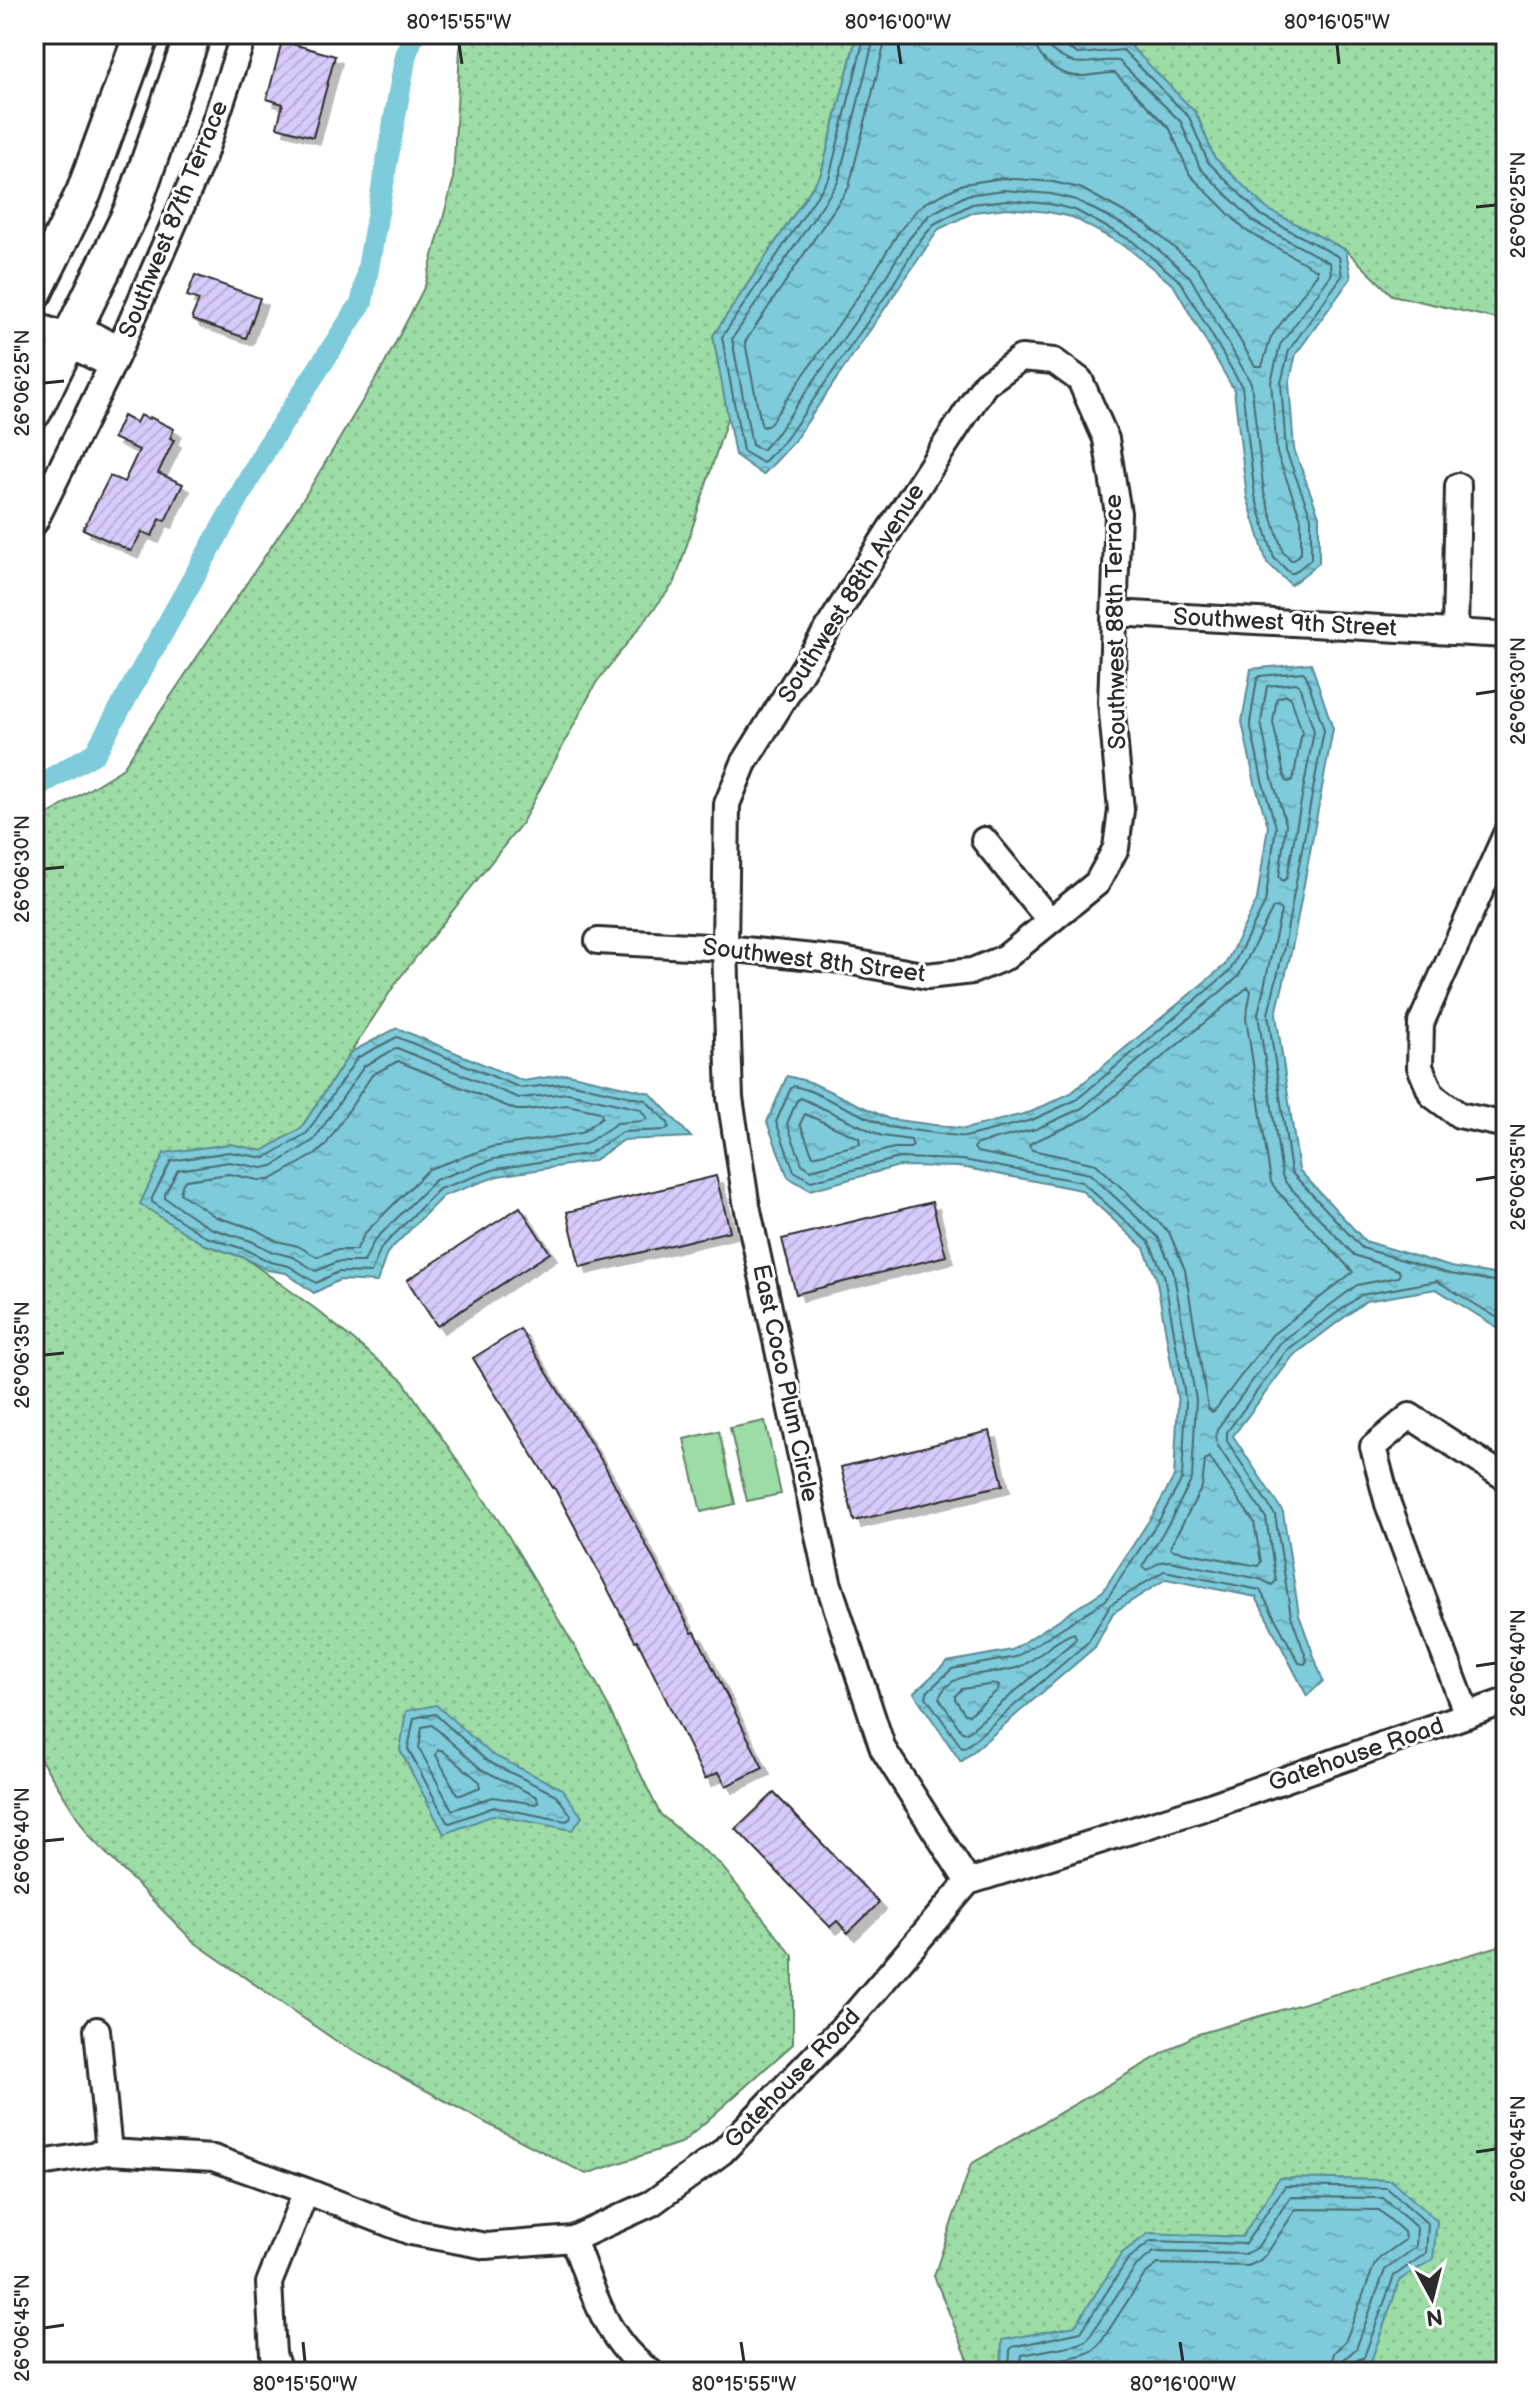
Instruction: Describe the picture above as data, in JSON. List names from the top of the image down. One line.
{"streets":{"street":["Southwest 87th Terrace","Southwest 88th Avenue","Southwest 88th Terrace","Southwest 9th Street","Southwest 8th Street","East Coco Plum Circle","Gatehouse Road"]},"crossings":[["Southwest 88th Avenue","Southwest 88th Terrace"],["Southwest 88th Avenue","East Coco Plum Circle"],["Southwest 88th Terrace","Southwest 9th Street"],["Southwest 88th Terrace","Southwest 8th Street"],["Southwest 8th Street","East Coco Plum Circle"],["East Coco Plum Circle","Gatehouse Road"]],"north":"bottom","coordinates":["80°15'55\"W","80°16'00\"W","80°16'05\"W","26°06'25\"N","26°06'30\"N","26°06'35\"N","26°06'40\"N","26°06'45\"N","80°15'50\"W"]}
